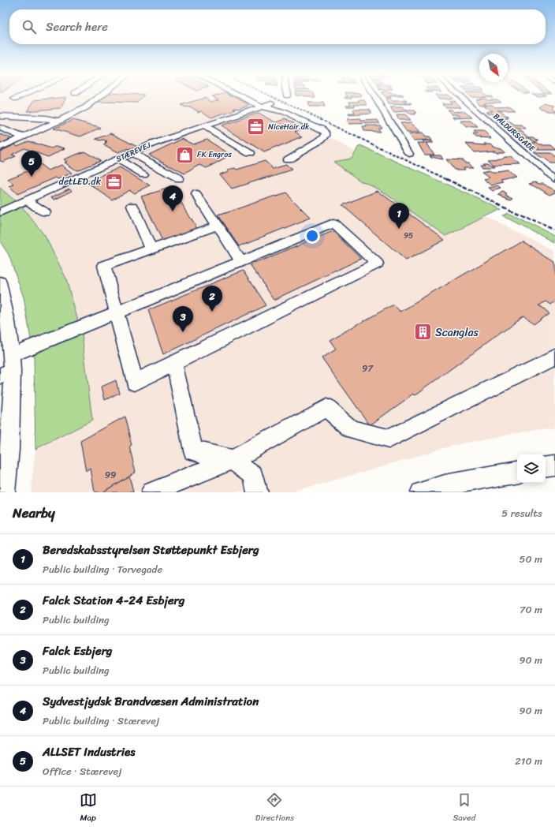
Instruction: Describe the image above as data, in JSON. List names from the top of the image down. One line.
{"streets":{"street":["BALDURSGADE","STÆREVEJ"]},"places":{"office":["NiceHair.dk","detLED.dk"],"shop":["FK Engros"],"building":["Scanglas"]},"house_numbers":["95","97","99"],"north":"bottom right","page":{"search":"Search here","pins":["5","4","1","2","3"],"heading":["Nearby","5 results"],"list":[{"mark":"1","name":"Beredskabsstyrelsen Støttepunkt Esbjerg","note":"Public building · Torvegade","value":"50 m"},{"mark":"2","name":"Falck Station 4-24 Esbjerg","note":"Public building","value":"70 m"},{"mark":"3","name":"Falck Esbjerg","note":"Public building","value":"90 m"},{"mark":"4","name":"Sydvestjydsk Brandvæsen Administration","note":"Public building · Stærevej","value":"90 m"},{"mark":"5","name":"ALLSET Industries","note":"Office · Stærevej","value":"210 m"}],"nav":["Map","Directions","Saved"]}}
